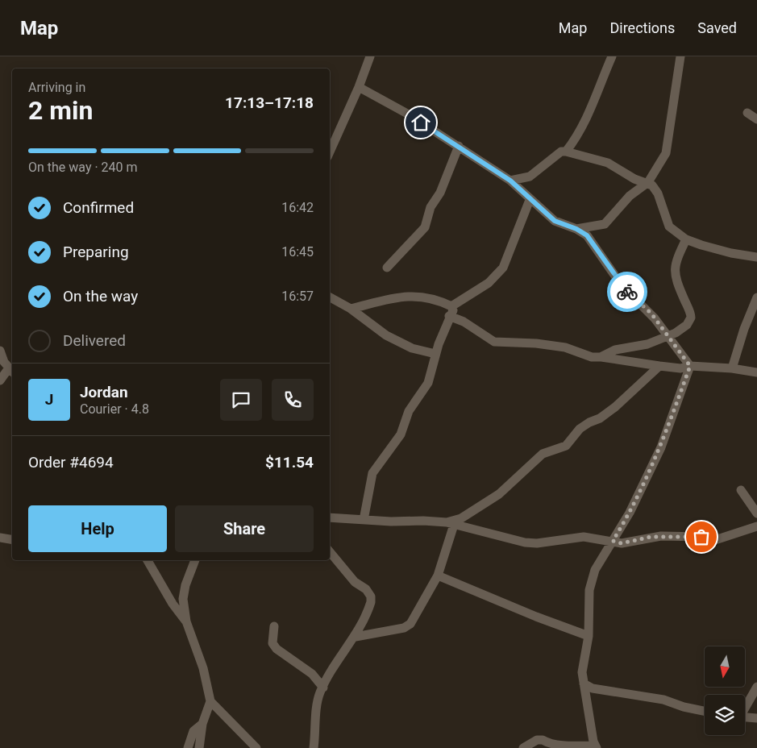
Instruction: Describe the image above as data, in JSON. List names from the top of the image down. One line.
{"north":"bottom","page":{"header":"Map","nav":["Map","Directions","Saved"],"heading":["2 min","Arriving in","17:13–17:18"],"panel":["Jordan","Courier · 4.8","Order #4694","$11.54"],"bar":"On the way · 240 m","list":[["Confirmed","16:42"],["Preparing","16:45"],["On the way","16:57"],"Delivered"],"round":"J","buttons":["Help","Share"]}}
